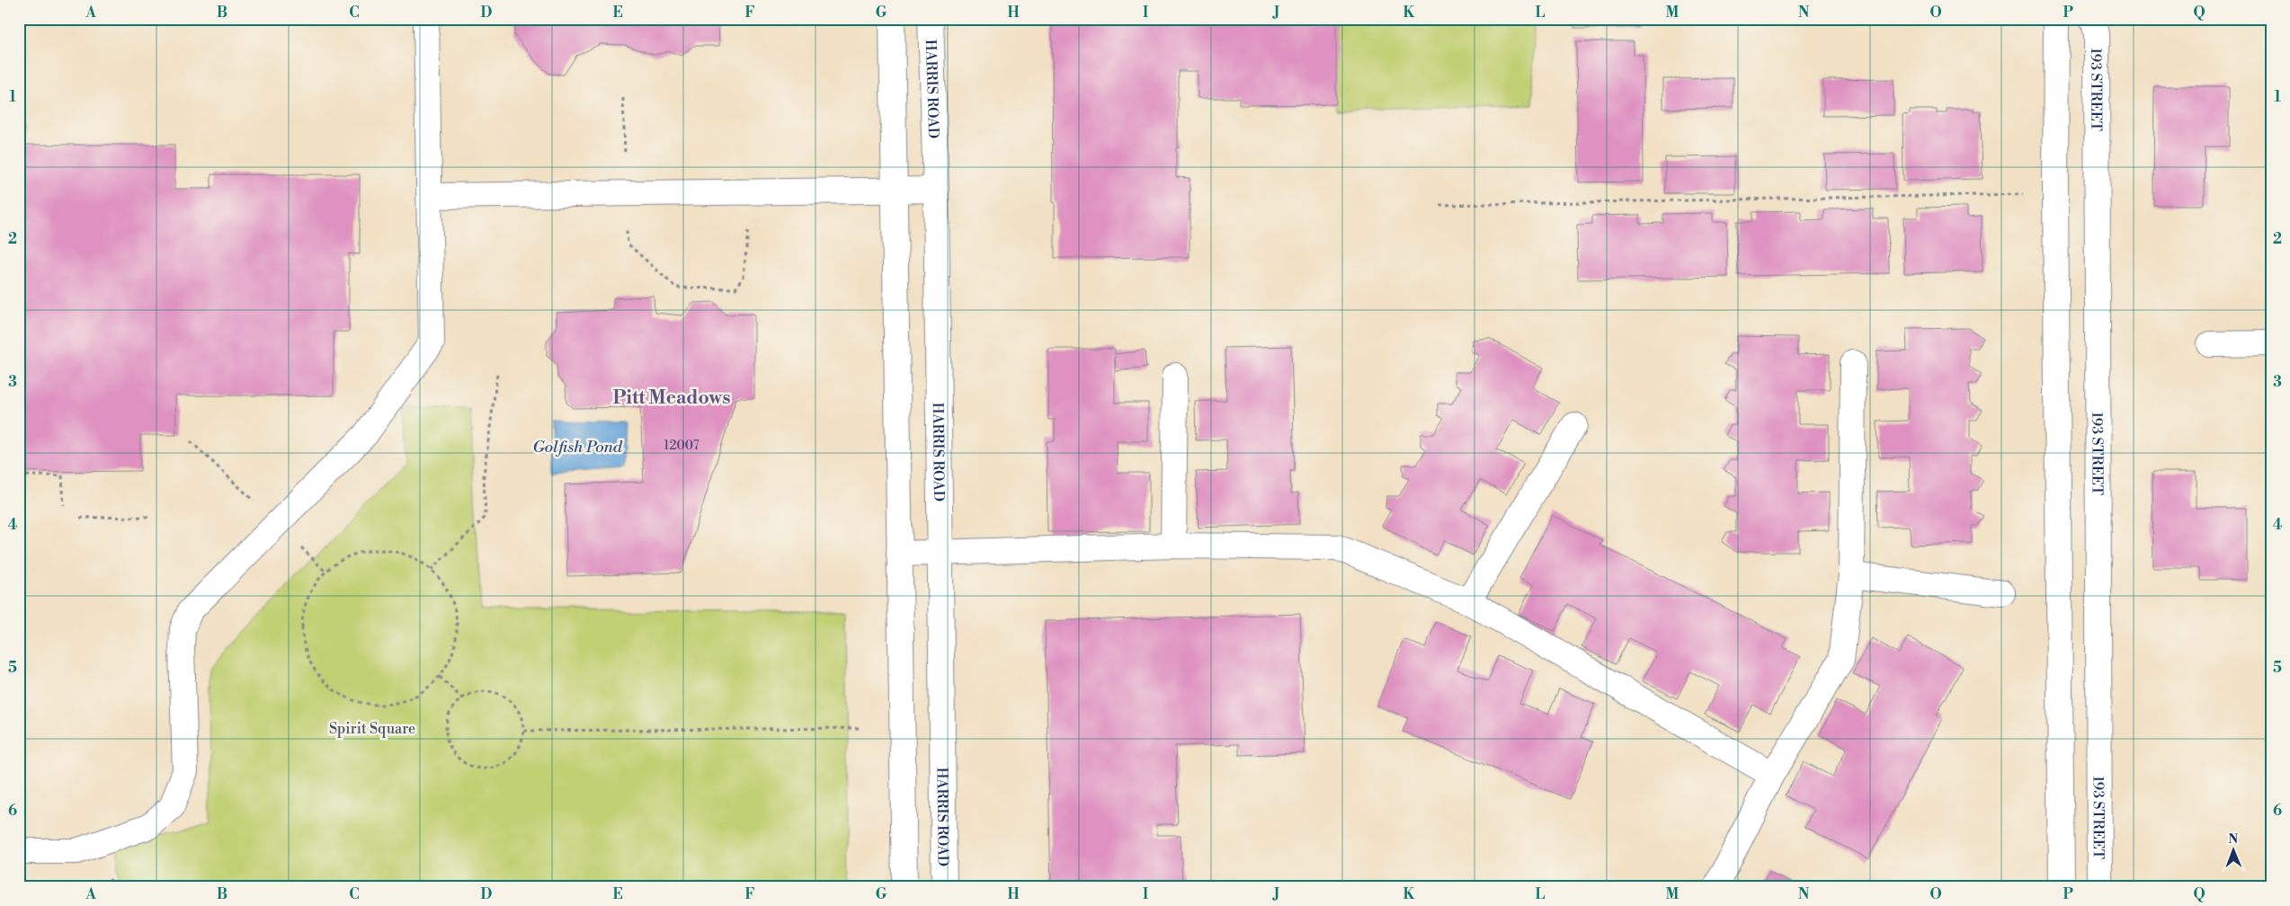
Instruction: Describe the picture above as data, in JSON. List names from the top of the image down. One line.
{"streets":{"street":["HARRIS ROAD","193 STREET"]},"districts":["Pitt Meadows"],"water":["Golfish Pond"],"parks":["Spirit Square"],"house_numbers":["12007"],"north":"top","grid":{"columns":["A","B","C","D","E","F","G","H","I","J","K","L","M","N","O","P","Q"],"rows":["1","2","3","4","5","6"]}}
